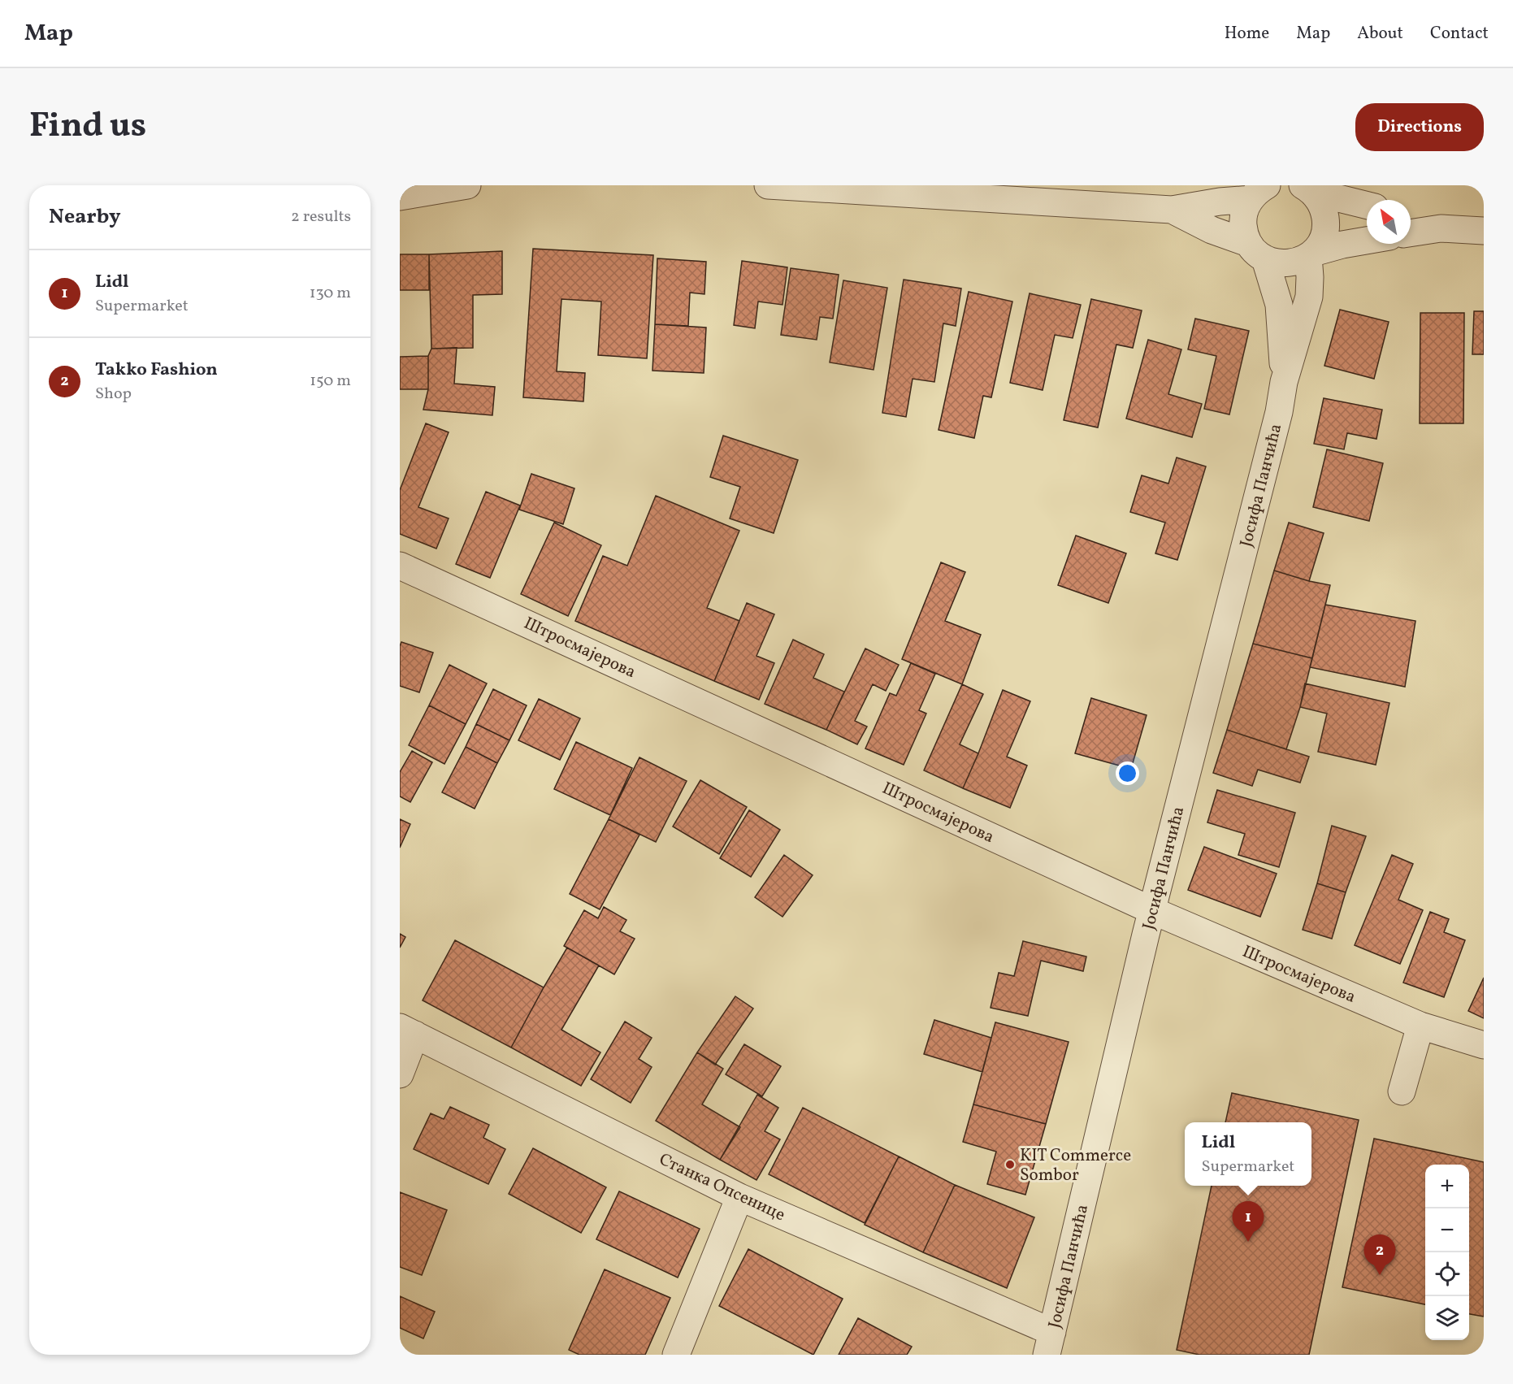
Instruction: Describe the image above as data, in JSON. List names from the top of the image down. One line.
{"streets":{"street":["Јосифа Панчића","Штросмајерова","Станка Опсенице"]},"crossings":[["Јосифа Панчића","Штросмајерова"],["Јосифа Панчића","Станка Опсенице"]],"places":["KIT Commerce Sombor"],"north":"top left","page":{"header":"Map","nav":["Home","Map","About","Contact"],"title":"Find us","buttons":"Directions","heading":["Nearby","2 results"],"list":[{"mark":"1","name":"Lidl","note":"Supermarket","value":"130 m"},{"mark":"2","name":"Takko Fashion","note":"Shop","value":"150 m"}],"popup":["Lidl","Supermarket"],"map_buttons":["+","−"],"pins":["1","2"]}}
